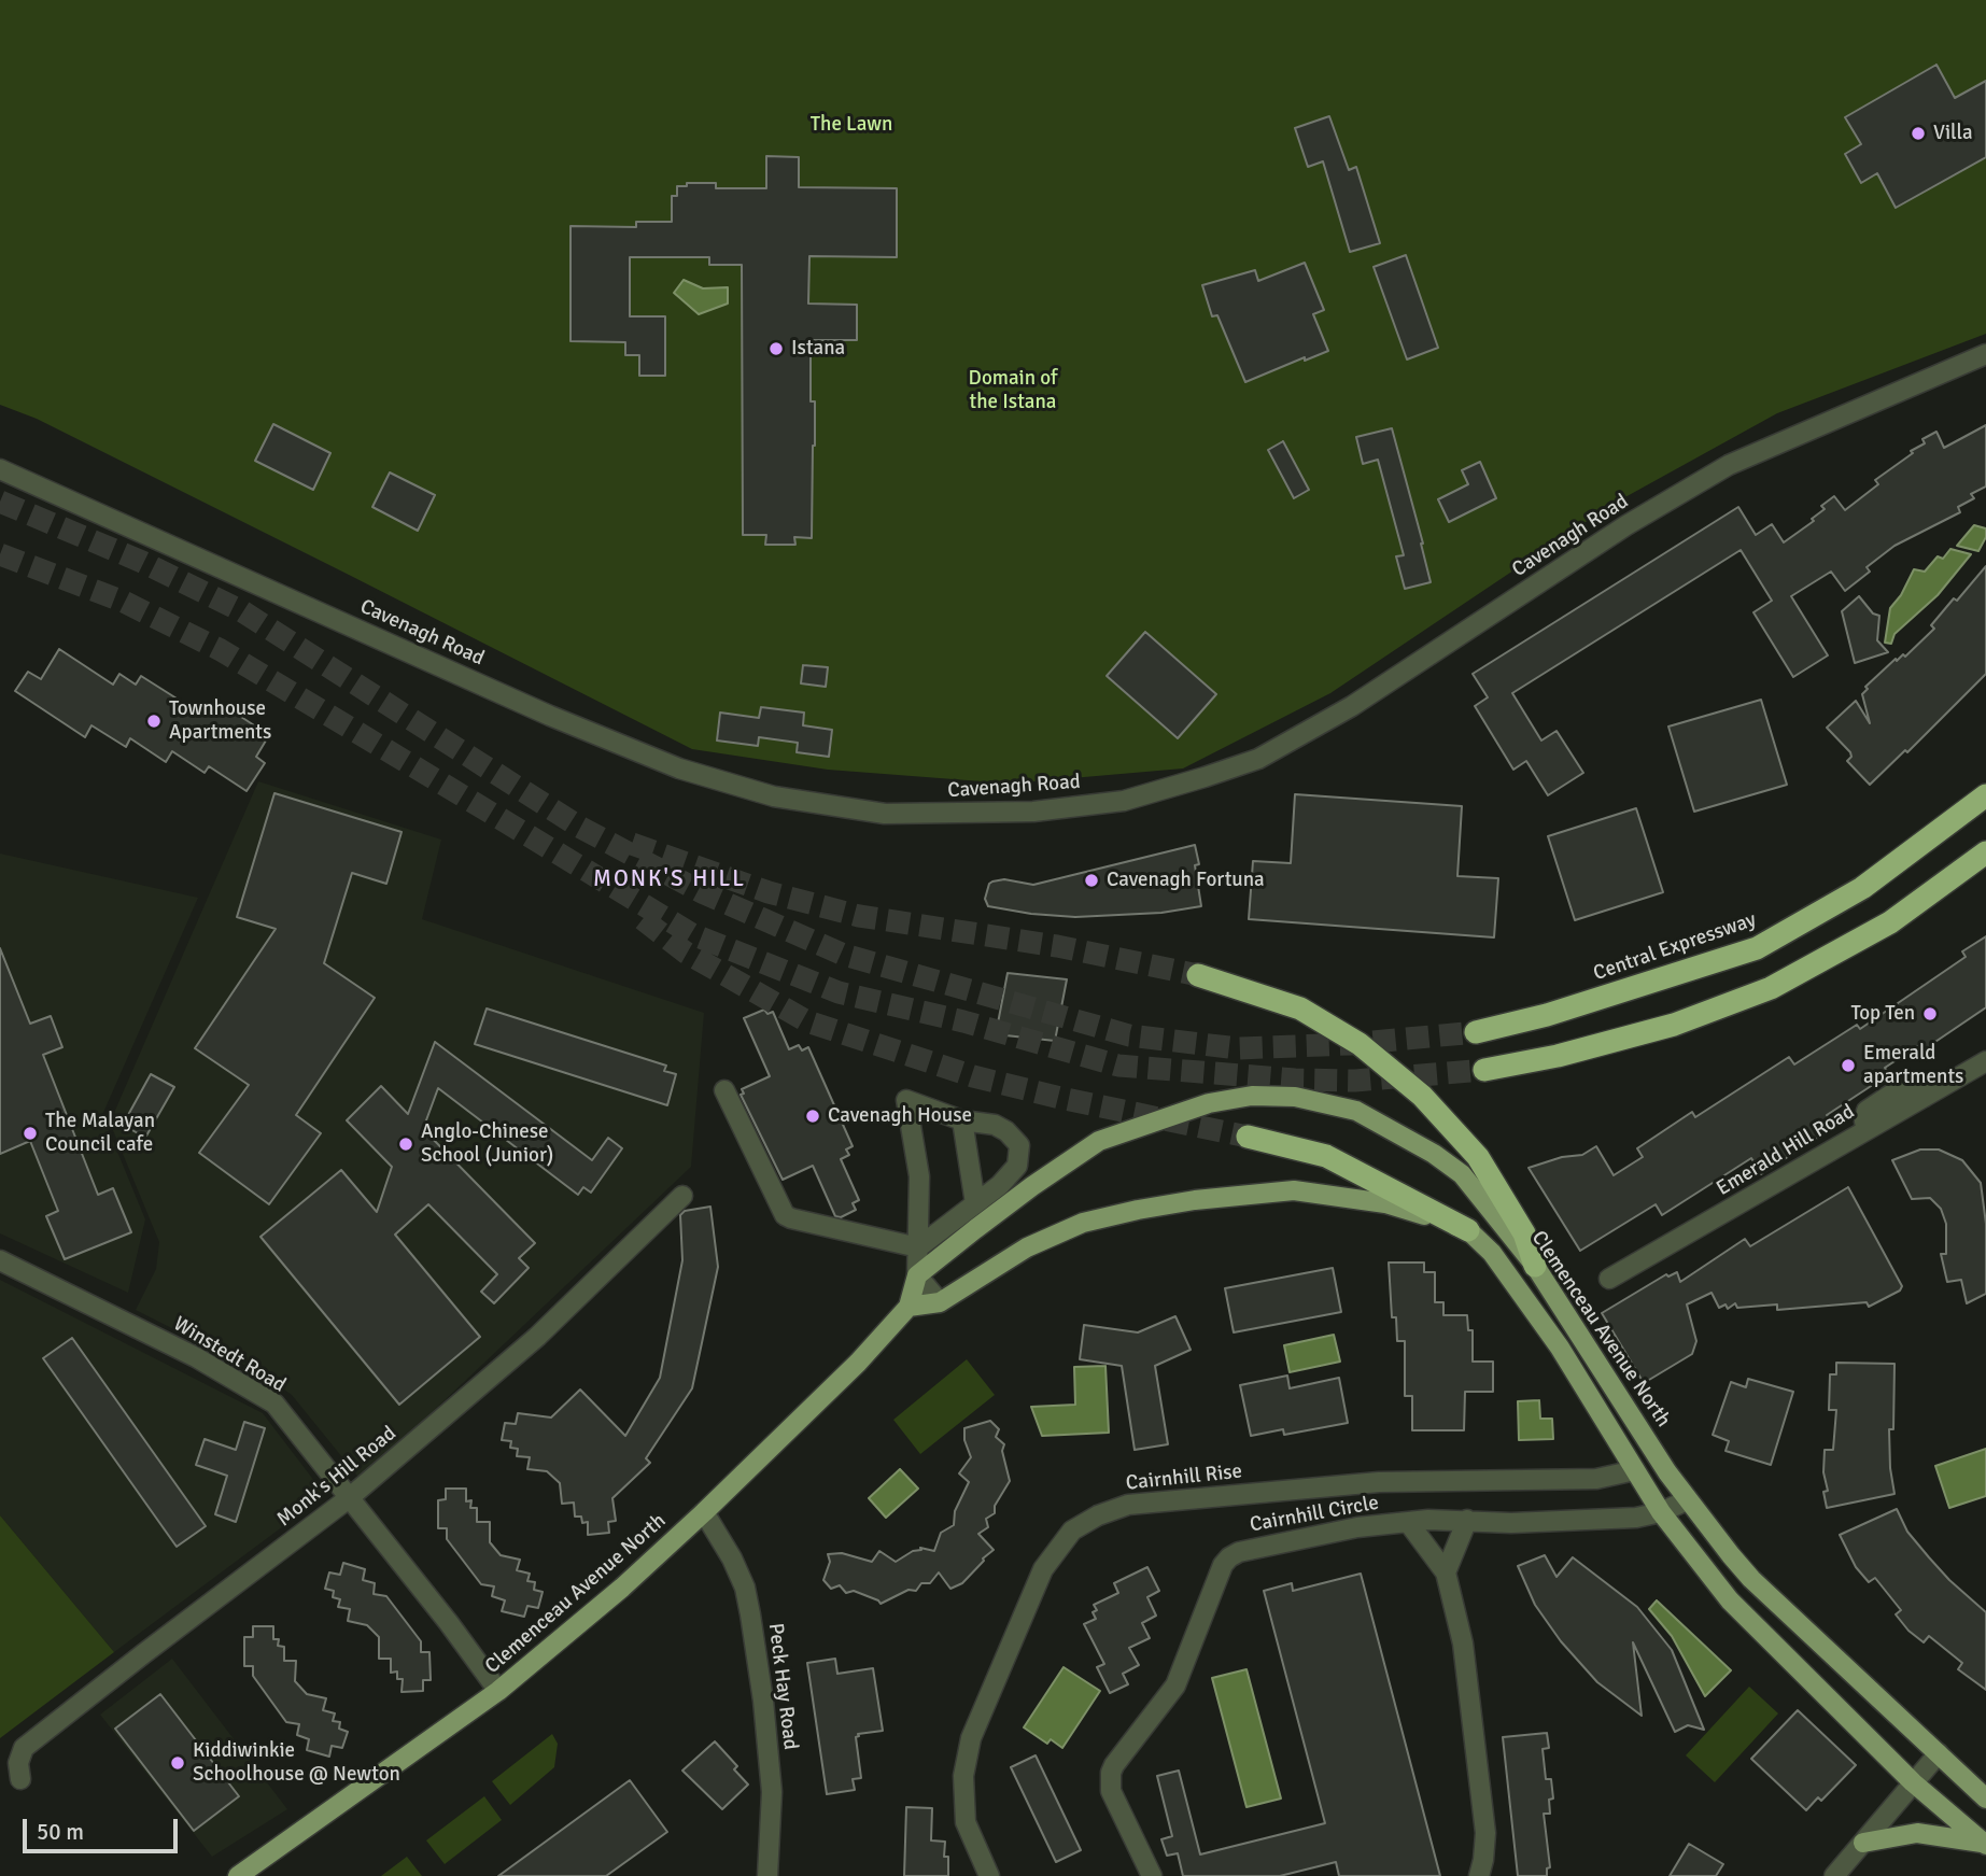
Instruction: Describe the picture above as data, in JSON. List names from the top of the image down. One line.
{"streets":{"highway":["Central Expressway"],"main road":["Clemenceau Avenue North"],"street":["Cavenagh Road","Emerald Hill Road","Winstedt Road","Monk's Hill Road","Cairnhill Rise","Cairnhill Circle","Peck Hay Road"]},"crossings":[["Clemenceau Avenue North","Winstedt Road"],["Clemenceau Avenue North","Cairnhill Circle"],["Clemenceau Avenue North","Peck Hay Road"],["Winstedt Road","Monk's Hill Road"]],"districts":["MONK'S HILL"],"parks":["The Lawn","Domain of the Istana"],"places":["Villa","Istana","Townhouse Apartments","Cavenagh Fortuna","Top Ten","Emerald apartments","Cavenagh House","The Malayan Council cafe","Anglo-Chinese School (Junior)","Kiddiwinkie Schoolhouse @ Newton"],"scale_bar":"50 m"}
